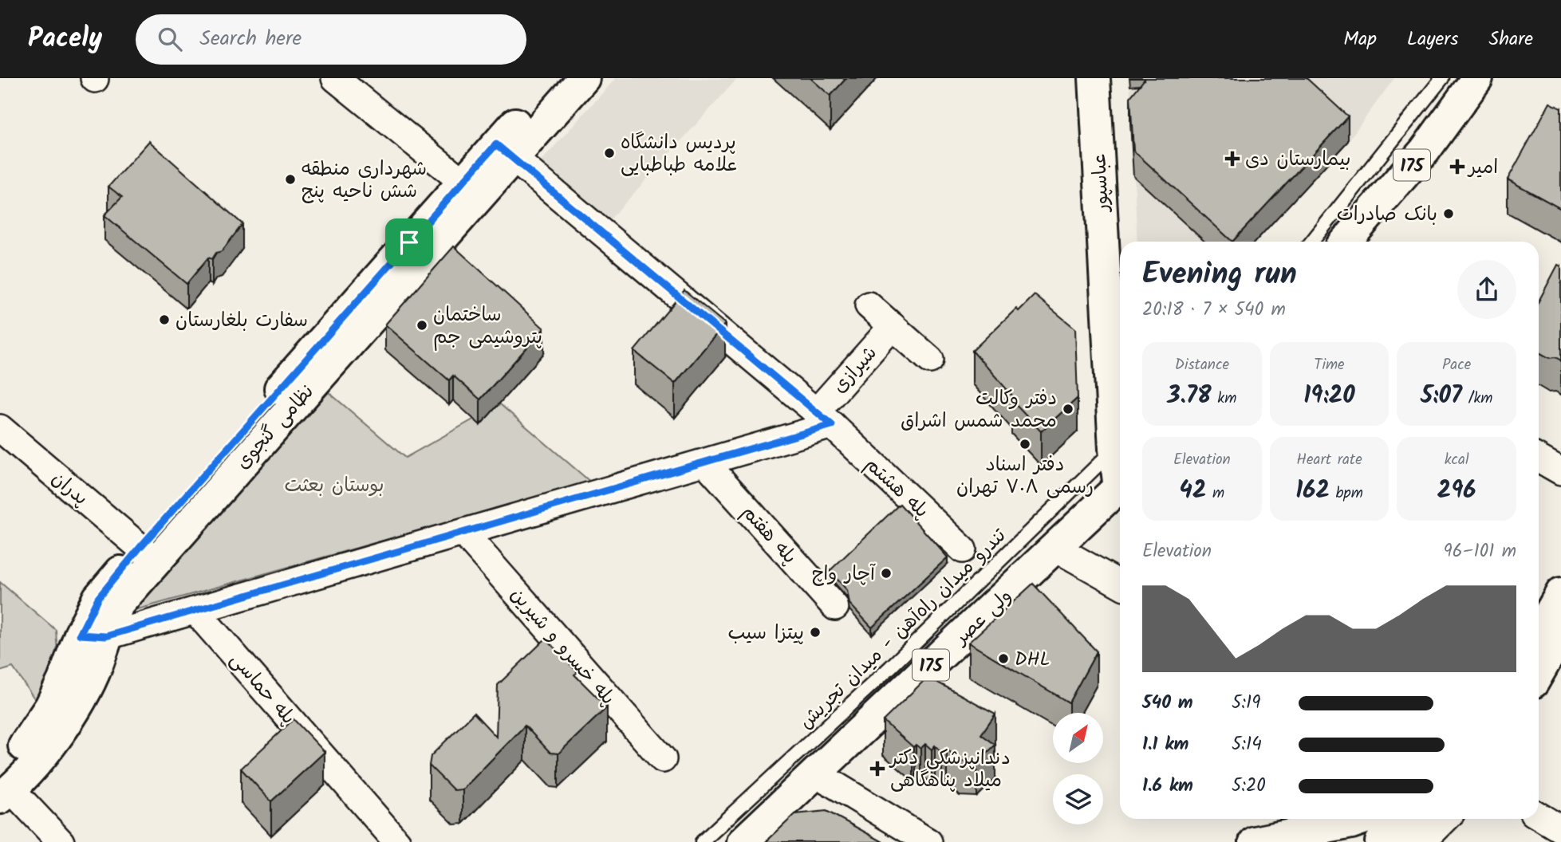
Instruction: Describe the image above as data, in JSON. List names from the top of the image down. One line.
{"streets":{"main road":["175","عباسپور","نظامی گنجوی","ولی عصر"],"street":["شیرازی","پله هشتم","پدران","پله هفتم","پله خسرو و شیرین","پله حماسی"],"lane":["تندرو میدان راه‌آهن - میدان تجریش"]},"crossings":[["عباسپور","تندرو میدان راه‌آهن - میدان تجریش"],["شیرازی","پله هشتم"],["نظامی گنجوی","پله هشتم"],["نظامی گنجوی","پدران"]],"parks":["بوستان بعثت"],"places":{"other":["پردیس دانشگاه علامه طباطبایی","شهرداری منطقه شش ناحیه پنج","بانک صادرات","سفارت بلغارستان","ساختمان پتروشیمی جم","دفتر وکالت محمد شمس اشراق","دفتر اسناد رسمی ۷۰۸ تهران","آچار واچ","پیتزا سیب","DHL"],"health":["بیمارستان دی","امیر","دندانپزشکی دکتر میلاد پناهگاهی"]},"north":"top right","page":{"header":"Pacely","search":"Search here","nav":["Map","Layers","Share"],"heading":["Evening run","20:18 · 7 × 540 m"],"stats":[["Distance","3.78 km"],["Time","19:20"],["Pace","5:07 /km"],["Elevation","42 m"],["Heart rate","162 bpm"],["kcal","296"]],"chart":["Elevation","96–101 m"],"list":[{"name":"540 m","note":"5:19"},{"name":"1.1 km","note":"5:14"},{"name":"1.6 km","note":"5:20"}]}}
